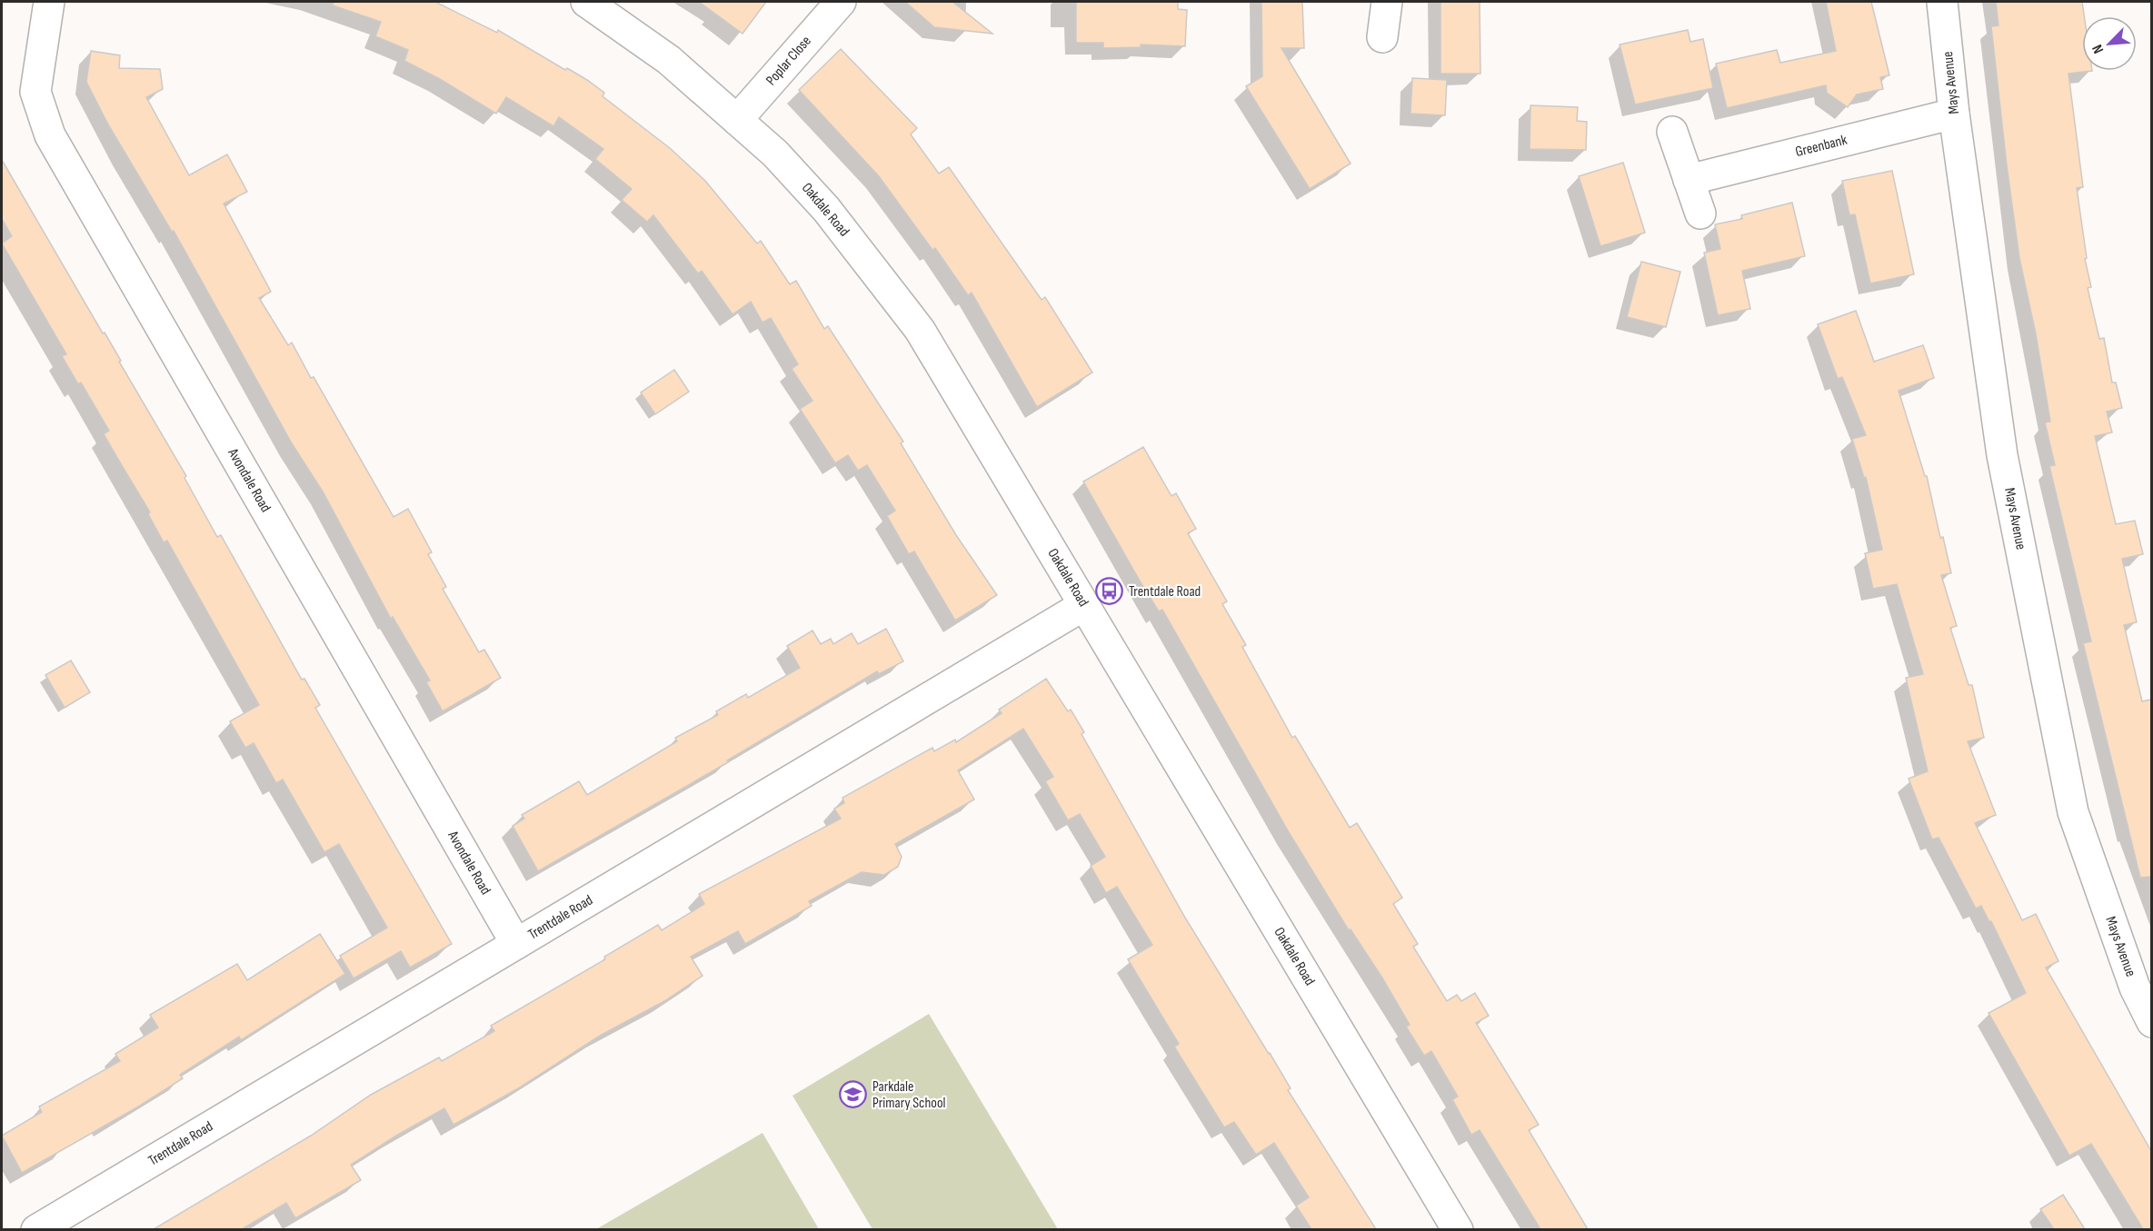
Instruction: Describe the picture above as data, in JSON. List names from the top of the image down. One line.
{"streets":{"street":["Poplar Close","Mays Avenue","Greenbank","Oakdale Road","Avondale Road","Trentdale Road"]},"crossings":[["Poplar Close","Oakdale Road"],["Mays Avenue","Greenbank"],["Oakdale Road","Trentdale Road"],["Avondale Road","Trentdale Road"]],"places":{"bus stop":["Trentdale Road"],"school or university":["Parkdale Primary School"]},"north":"bottom left"}
